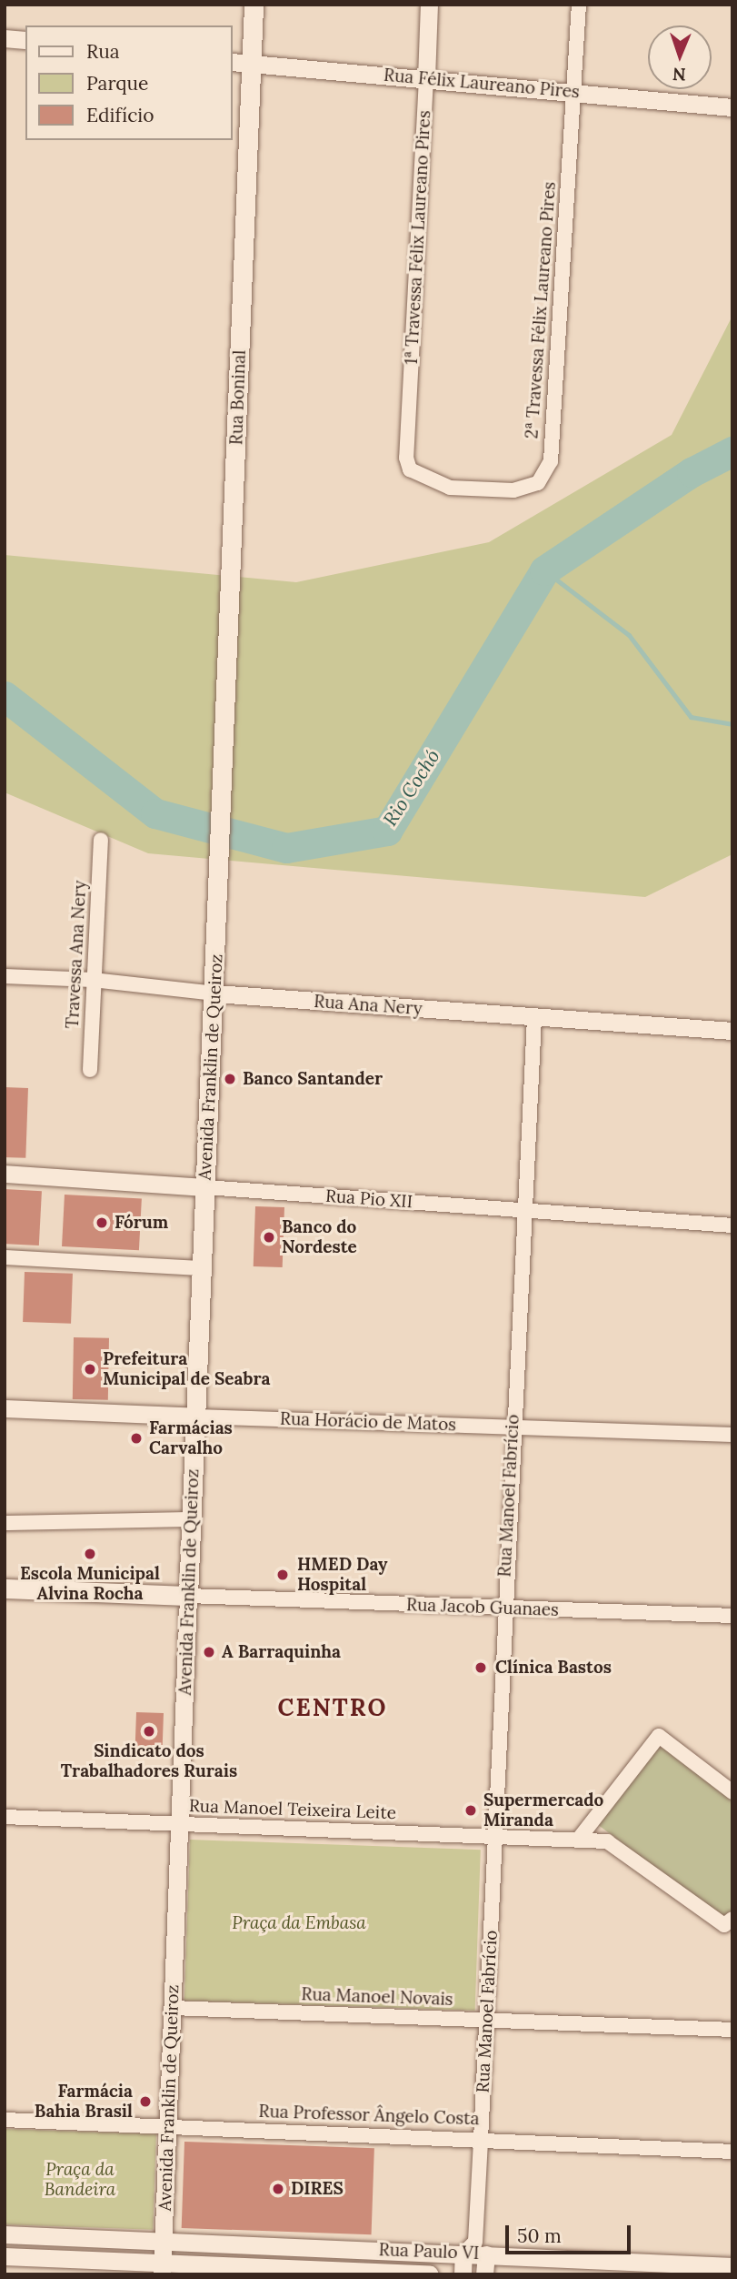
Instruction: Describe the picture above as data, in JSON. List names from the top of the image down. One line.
{"streets":{"main road":["Rua Boninal","Avenida Franklin de Queiroz","Rua Jacob Guanaes"],"street":["Rua Félix Laureano Pires","1ª Travessa Félix Laureano Pires","2ª Travessa Félix Laureano Pires","Travessa Ana Nery","Rua Ana Nery","Rua Pio XII","Rua Horácio de Matos","Rua Manoel Fabrício","Rua Manoel Teixeira Leite","Rua Manoel Novais","Rua Professor Ângelo Costa","Rua Paulo VI"]},"crossings":[["Rua Félix Laureano Pires","1ª Travessa Félix Laureano Pires"],["Rua Félix Laureano Pires","2ª Travessa Félix Laureano Pires"],["Rua Félix Laureano Pires","Rua Boninal"],["1ª Travessa Félix Laureano Pires","2ª Travessa Félix Laureano Pires"],["Rua Boninal","Avenida Franklin de Queiroz"],["Travessa Ana Nery","Rua Ana Nery"],["Rua Ana Nery","Avenida Franklin de Queiroz"],["Rua Ana Nery","Rua Manoel Fabrício"],["Avenida Franklin de Queiroz","Rua Pio XII"],["Avenida Franklin de Queiroz","Rua Horácio de Matos"],["Avenida Franklin de Queiroz","Rua Jacob Guanaes"],["Avenida Franklin de Queiroz","Rua Manoel Teixeira Leite"],["Avenida Franklin de Queiroz","Rua Manoel Novais"],["Avenida Franklin de Queiroz","Rua Professor Ângelo Costa"],["Avenida Franklin de Queiroz","Rua Paulo VI"],["Rua Pio XII","Rua Manoel Fabrício"],["Rua Horácio de Matos","Rua Manoel Fabrício"],["Rua Manoel Fabrício","Rua Jacob Guanaes"],["Rua Manoel Fabrício","Rua Manoel Teixeira Leite"],["Rua Manoel Fabrício","Rua Manoel Novais"],["Rua Manoel Fabrício","Rua Professor Ângelo Costa"],["Rua Manoel Fabrício","Rua Paulo VI"]],"districts":["CENTRO"],"water":["Rio Cochó"],"parks":["Praça da Embasa","Praça da Bandeira"],"places":["Banco Santander","Fórum","Banco do Nordeste","Prefeitura Municipal de Seabra","Farmácias Carvalho","Escola Municipal Alvina Rocha","HMED Day Hospital","A Barraquinha","Clínica Bastos","Sindicato dos Trabalhadores Rurais","Supermercado Miranda","Farmácia Bahia Brasil","DIRES"],"legend":["Rua","Parque","Edifício"],"scale_bar":"50 m","north":"bottom"}
